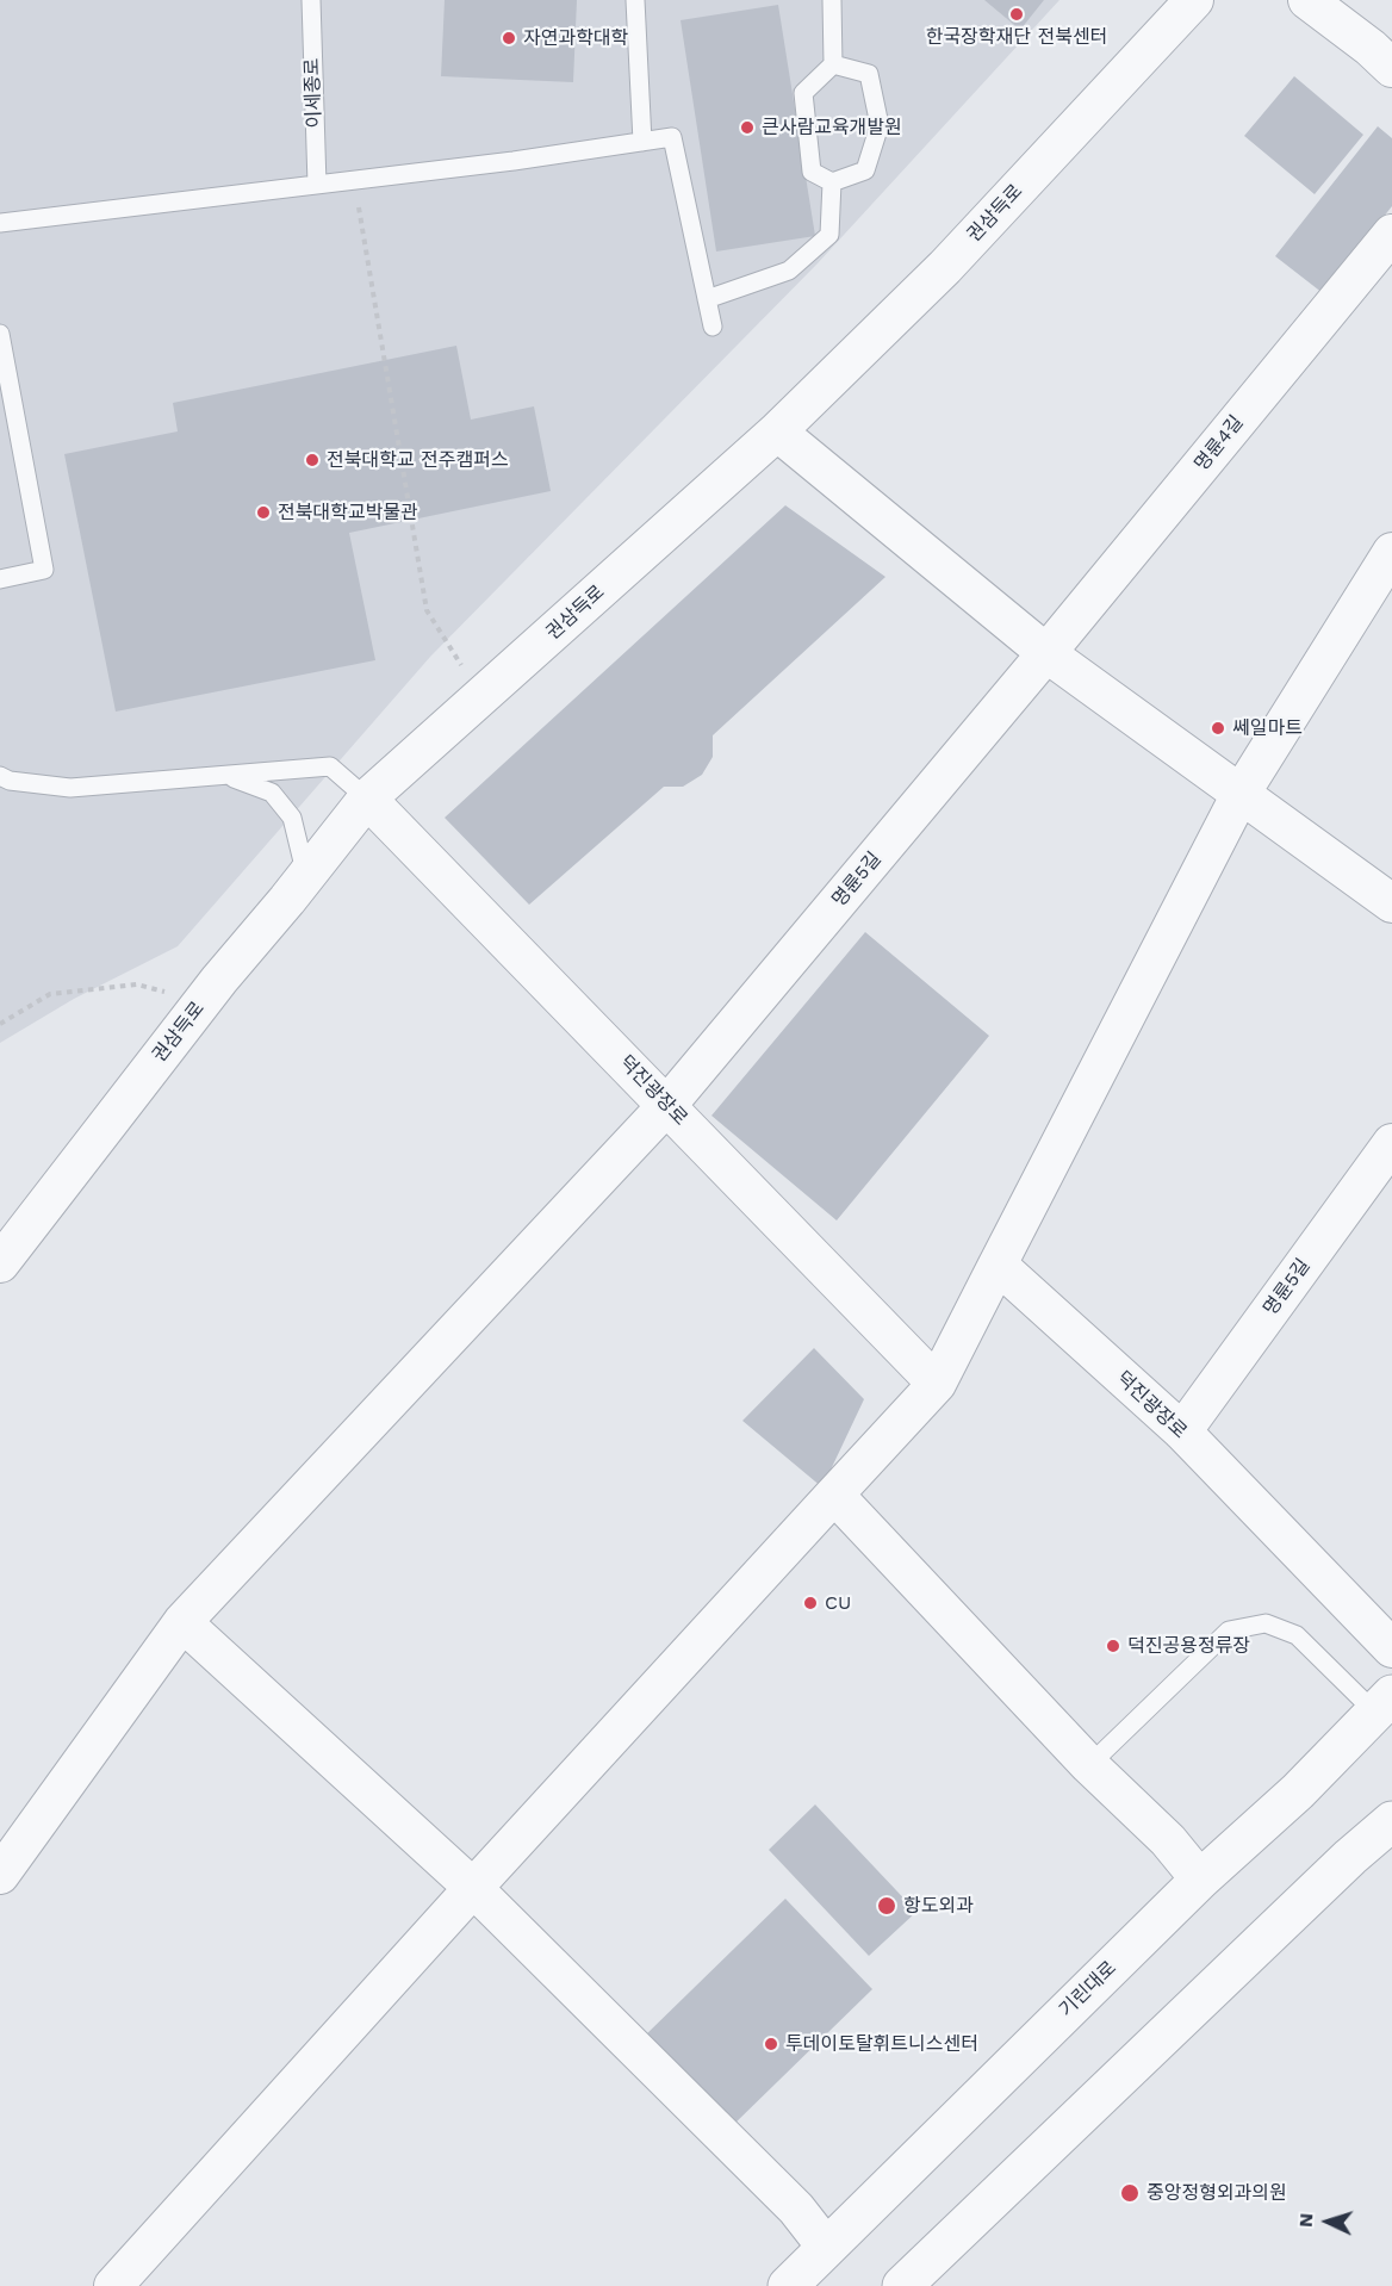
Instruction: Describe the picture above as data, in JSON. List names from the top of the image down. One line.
{"streets":{"street":["권삼득로","명륜4길","명륜5길","덕진광장로","기린대로"],"lane":["이세종로"]},"crossings":[["권삼득로","덕진광장로"],["명륜4길","명륜5길"],["명륜5길","덕진광장로"]],"places":["한국장학재단 전북센터","자연과학대학","큰사람교육개발원","전북대학교 전주캠퍼스","전북대학교박물관","쎄일마트","CU","덕진공용정류장","항도외과","투데이토탈휘트니스센터","중앙정형외과의원"],"north":"left"}
